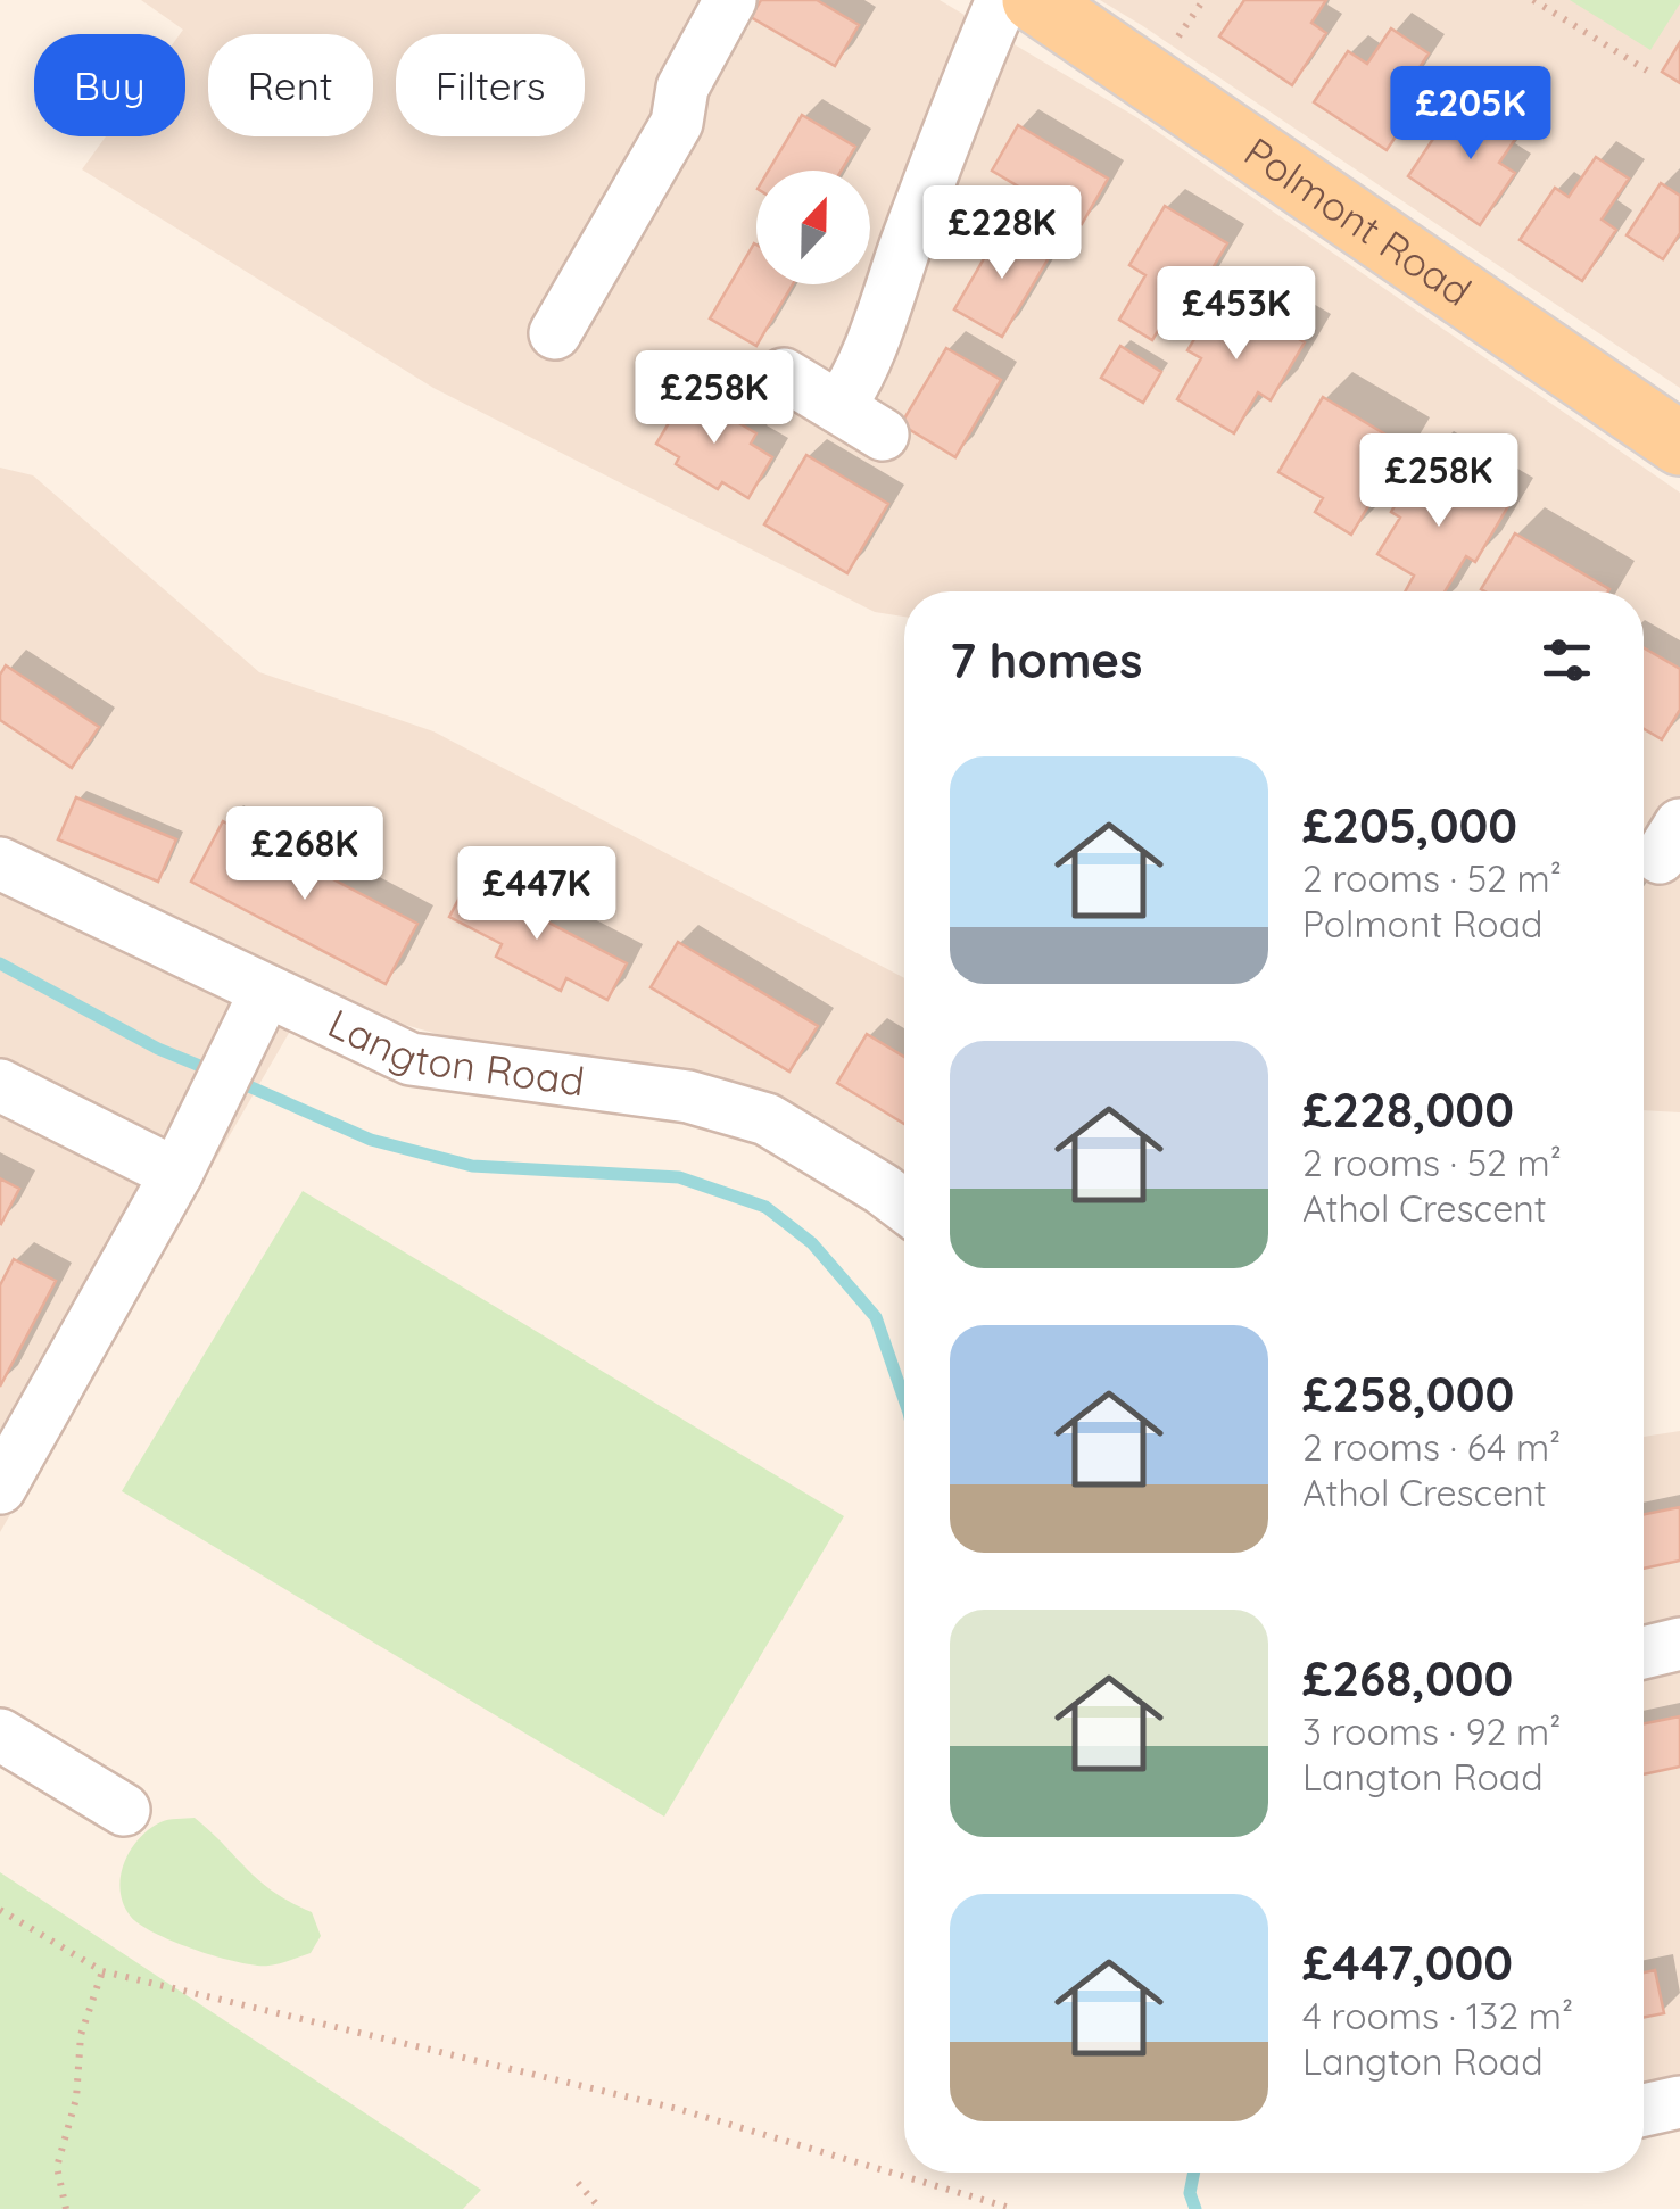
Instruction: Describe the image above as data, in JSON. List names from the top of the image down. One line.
{"streets":{"main road":["Polmont Road"],"street":["Langton Road"]},"north":"top","page":{"chip":["Buy","Rent","Filters"],"price":["£205K","£228K","£453K","£258K","£258K","£268K","£447K"],"heading":"7 homes","list":[{"name":"£205,000","note":"2 rooms · 52 m² · Polmont Road"},{"name":"£228,000","note":"2 rooms · 52 m² · Athol Crescent"},{"name":"£258,000","note":"2 rooms · 64 m² · Athol Crescent"},{"name":"£268,000","note":"3 rooms · 92 m² · Langton Road"},{"name":"£447,000","note":"4 rooms · 132 m² · Langton Road"}]}}
